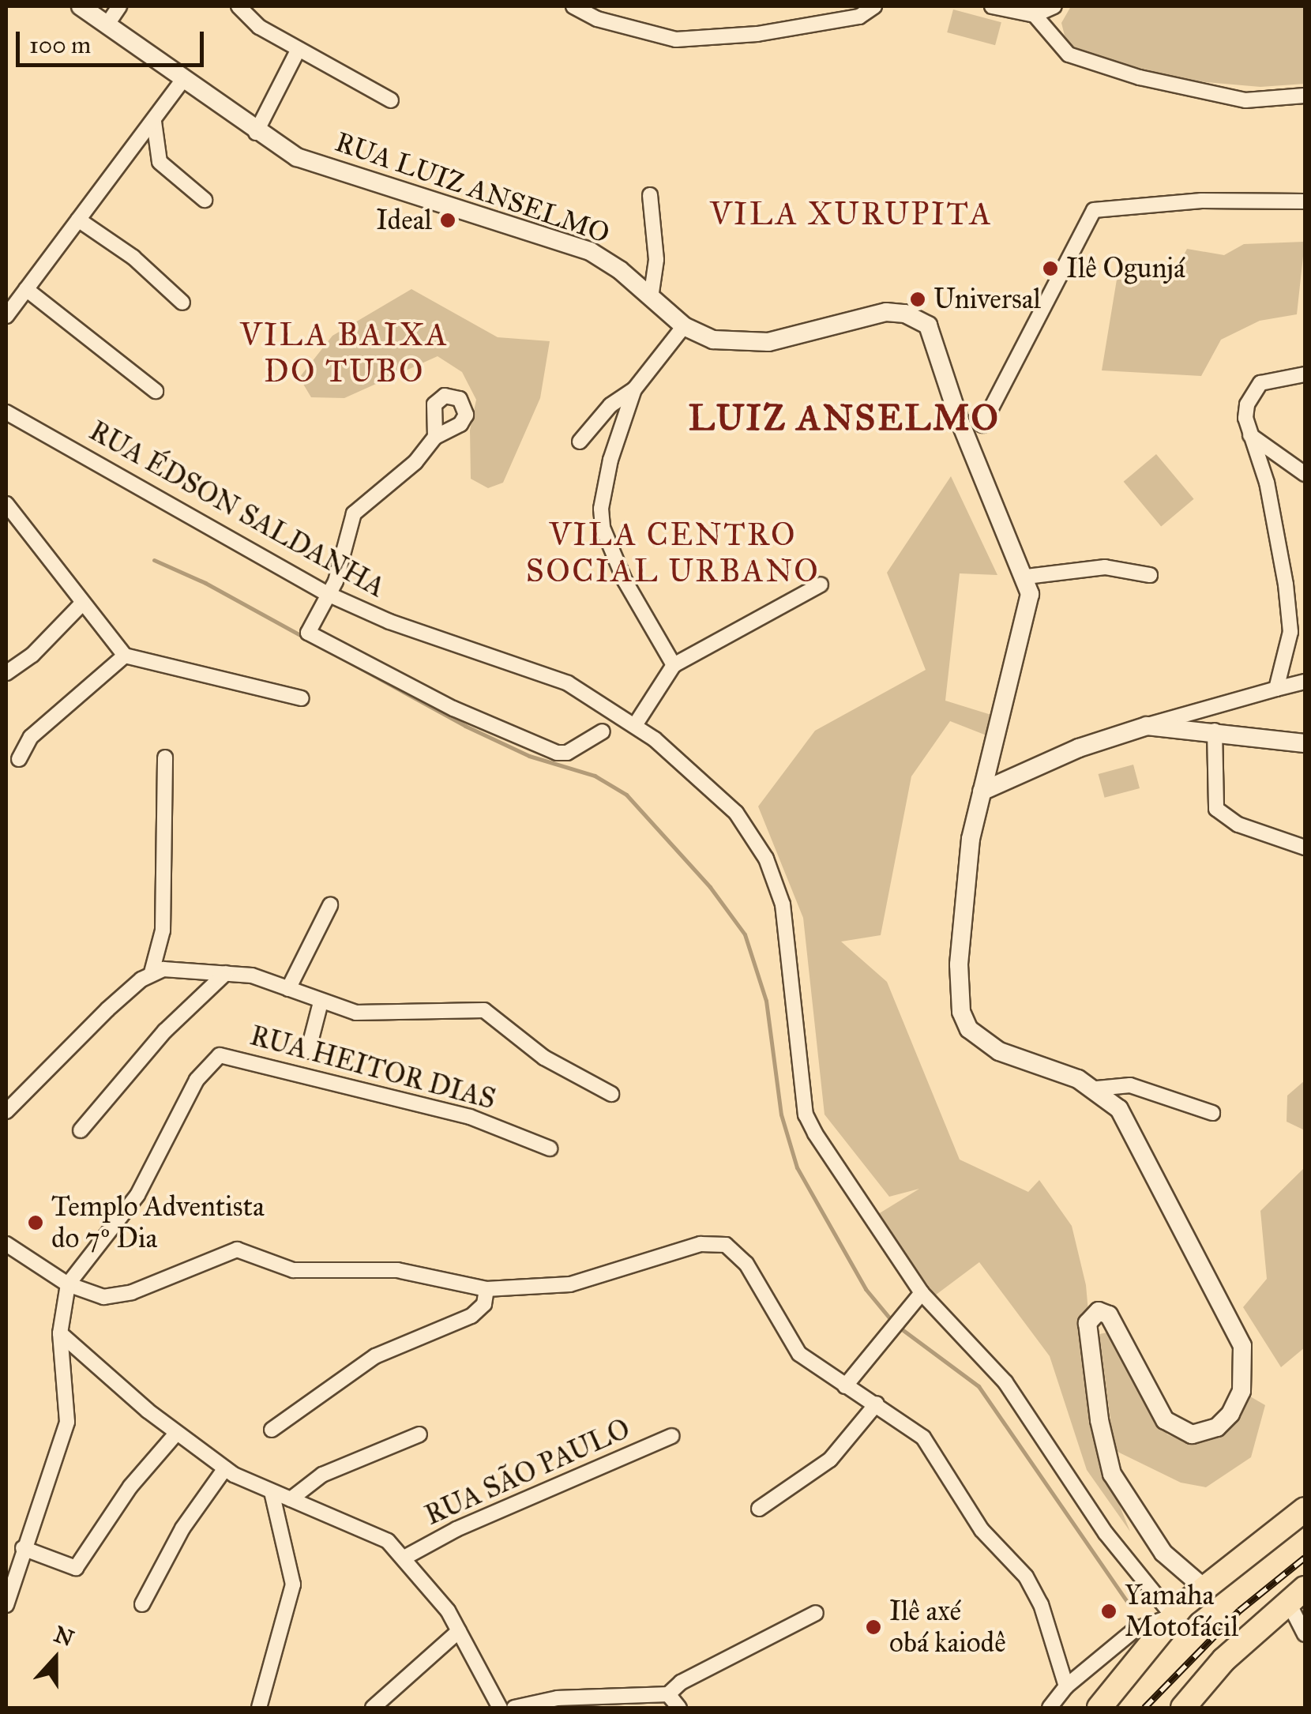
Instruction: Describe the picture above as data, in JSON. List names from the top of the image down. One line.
{"streets":{"street":["RUA LUIZ ANSELMO","RUA ÉDSON SALDANHA","RUA HEITOR DIAS","RUA SÃO PAULO"]},"districts":["VILA XURUPITA","VILA BAIXA DO TUBO","LUIZ ANSELMO","VILA CENTRO SOCIAL URBANO"],"places":["Ideal","Ilê Ogunjá","Universal","Templo Adventista do 7º Dia","Yamaha Motofácil","Ilê axé obá kaiodê"],"scale_bar":"100 m","north":"top"}
